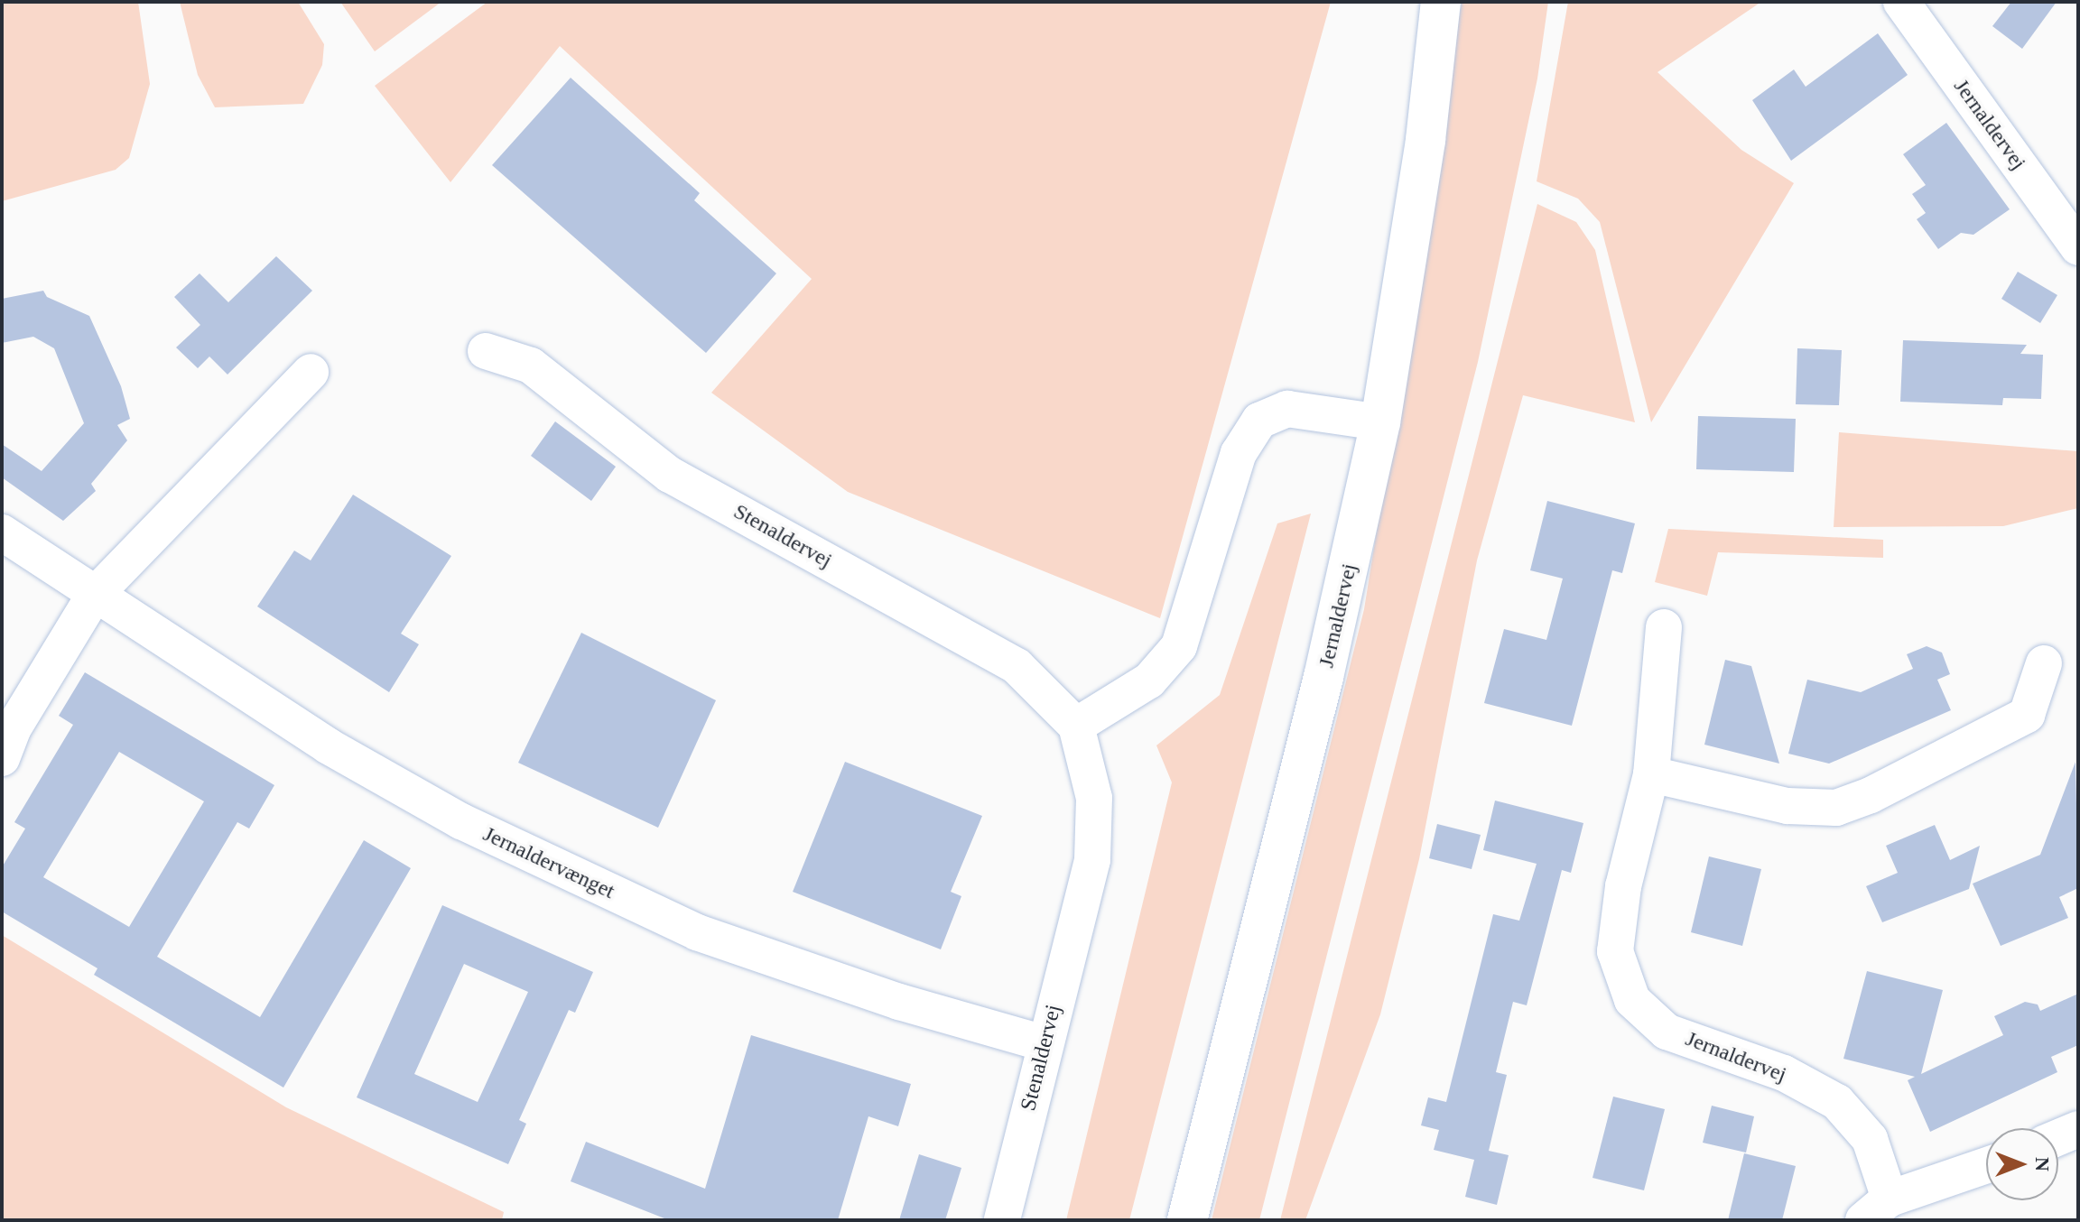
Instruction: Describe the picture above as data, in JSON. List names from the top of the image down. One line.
{"streets":{"street":["Jernaldervej","Stenaldervej","Jernaldervænget"]},"crossings":[["Stenaldervej","Jernaldervænget"]],"north":"right"}
